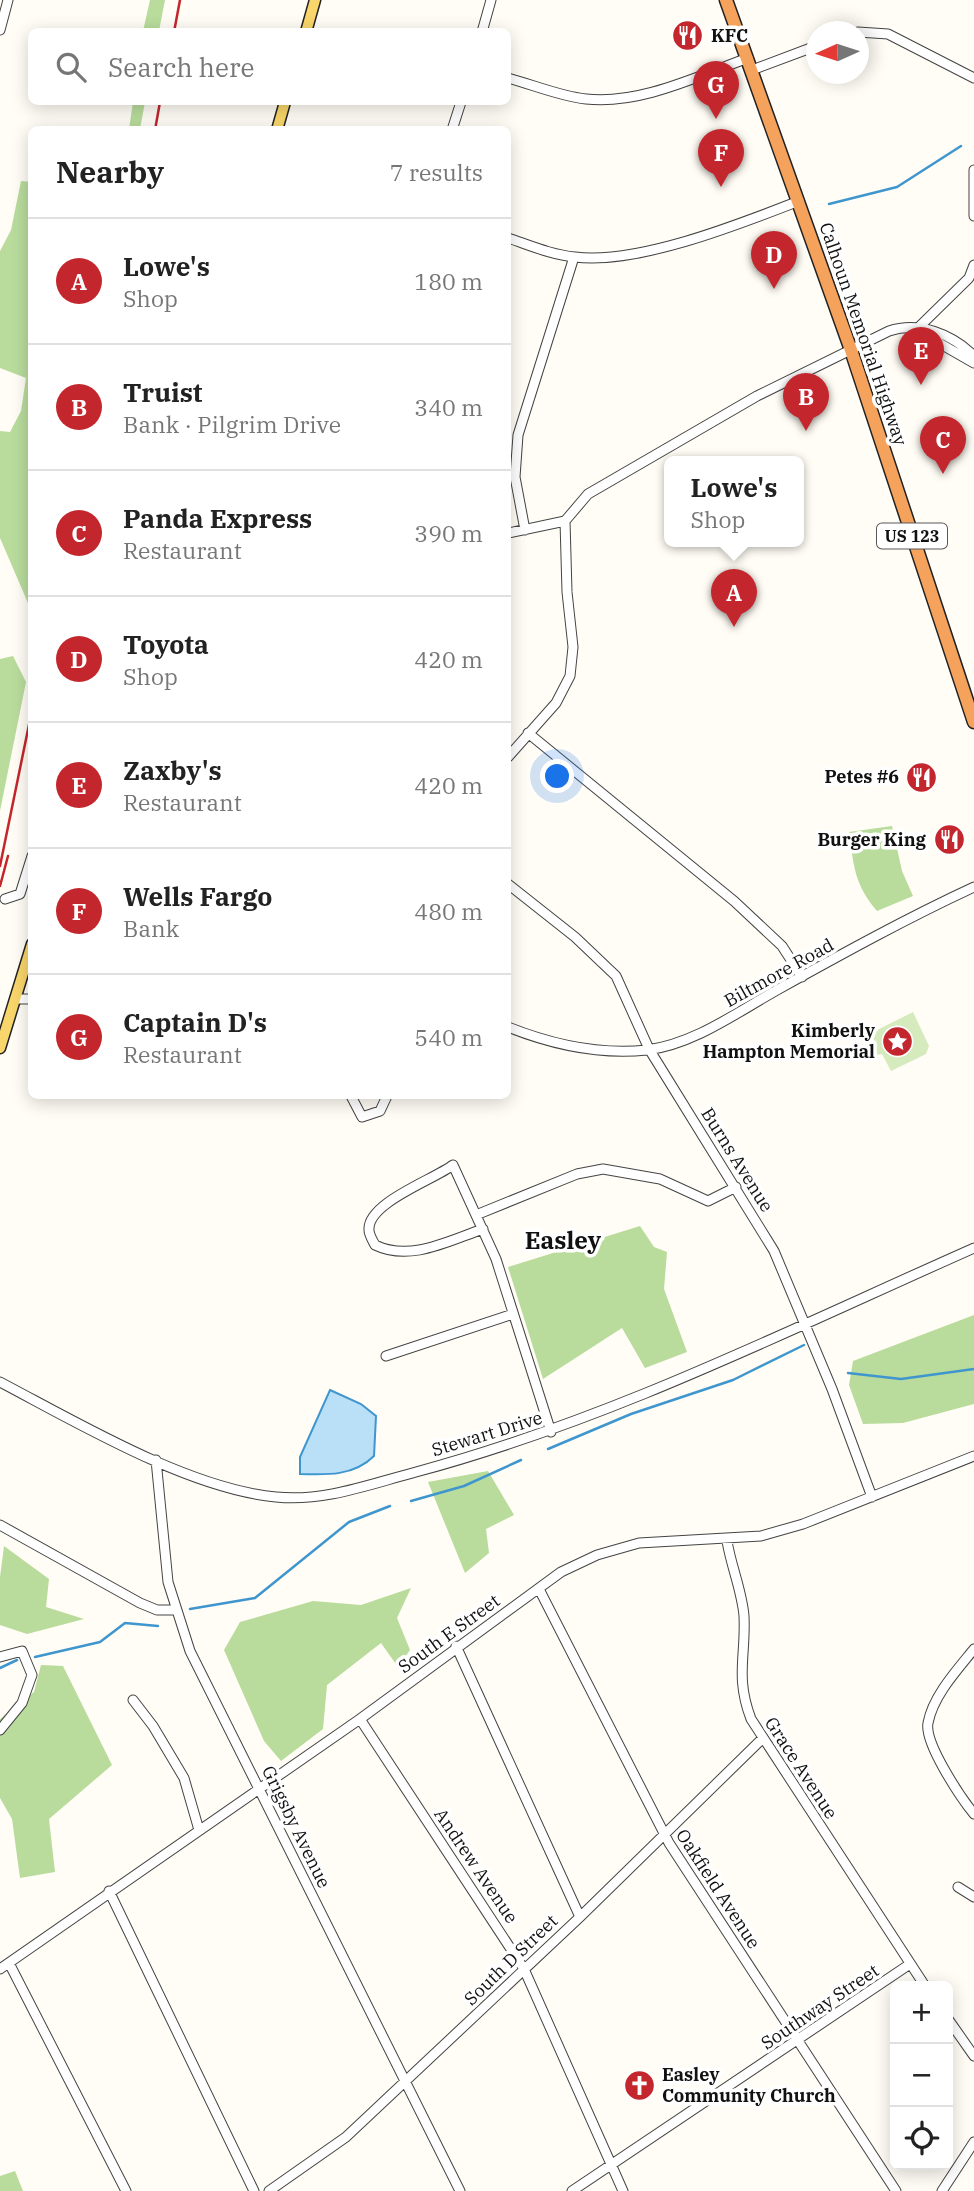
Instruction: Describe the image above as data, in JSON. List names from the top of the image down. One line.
{"streets":{"highway":["Calhoun Memorial Highway","US 123"],"street":["Biltmore Road","Burns Avenue","Stewart Drive","South E Street","Grace Avenue","Grigsby Avenue","Andrew Avenue","Oakfield Avenue","South D Street","Southway Street"]},"crossings":[["Biltmore Road","Burns Avenue"],["Burns Avenue","Stewart Drive"],["Burns Avenue","South E Street"],["Stewart Drive","Grigsby Avenue"],["South E Street","Grace Avenue"],["South E Street","Grigsby Avenue"],["South E Street","Andrew Avenue"],["South E Street","Oakfield Avenue"],["Grace Avenue","South D Street"],["Grace Avenue","Southway Street"],["Grigsby Avenue","South D Street"],["Andrew Avenue","South D Street"],["Andrew Avenue","Southway Street"],["Oakfield Avenue","South D Street"],["Oakfield Avenue","Southway Street"]],"districts":["Easley"],"places":{"restaurant":["KFC","Petes #6","Burger King"],"place":["Kimberly Hampton Memorial"],"church":["Easley Community Church"]},"north":"left","page":{"search":"Search here","pins":["G","F","D","E","B","C","A"],"heading":["Nearby","7 results"],"list":[{"mark":"A","name":"Lowe's","note":"Shop","value":"180 m"},{"mark":"B","name":"Truist","note":"Bank · Pilgrim Drive","value":"340 m"},{"mark":"C","name":"Panda Express","note":"Restaurant","value":"390 m"},{"mark":"D","name":"Toyota","note":"Shop","value":"420 m"},{"mark":"E","name":"Zaxby's","note":"Restaurant","value":"420 m"},{"mark":"F","name":"Wells Fargo","note":"Bank","value":"480 m"},{"mark":"G","name":"Captain D's","note":"Restaurant","value":"540 m"}],"popup":["Lowe's","Shop"],"map_buttons":["+","−"]}}
